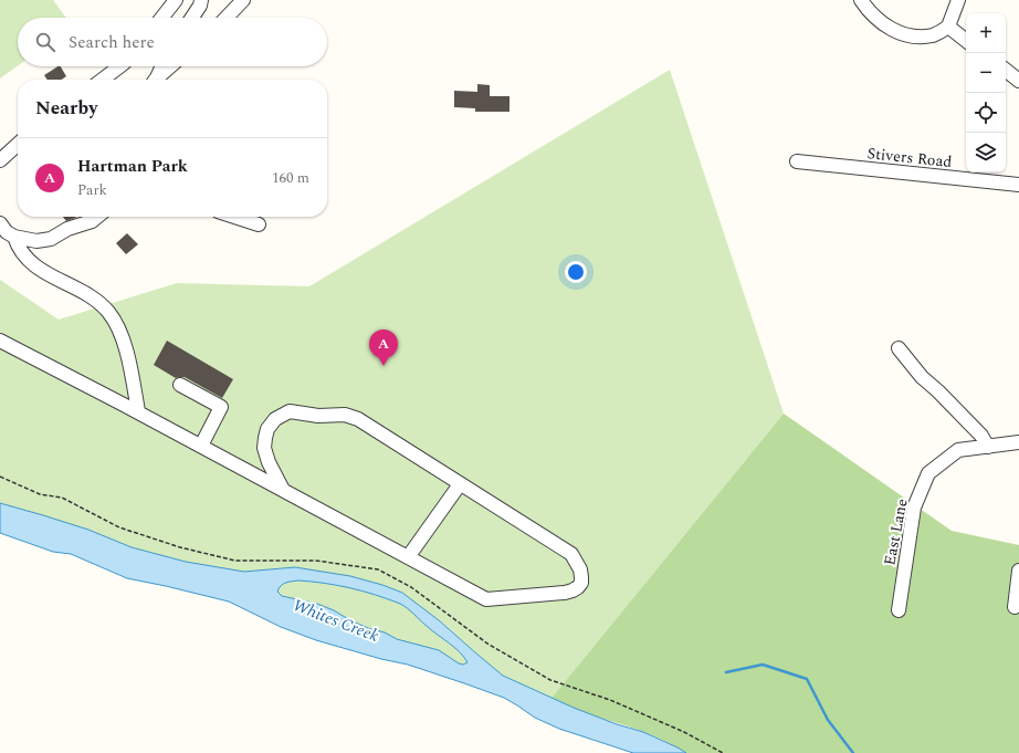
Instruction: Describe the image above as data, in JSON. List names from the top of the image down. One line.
{"streets":{"street":["Stivers Road","East Lane"]},"water":["Whites Creek"],"page":{"map_buttons":["+","−"],"search":"Search here","heading":"Nearby","list":[{"mark":"A","name":"Hartman Park","note":"Park","value":"160 m"}],"pins":"A"}}
